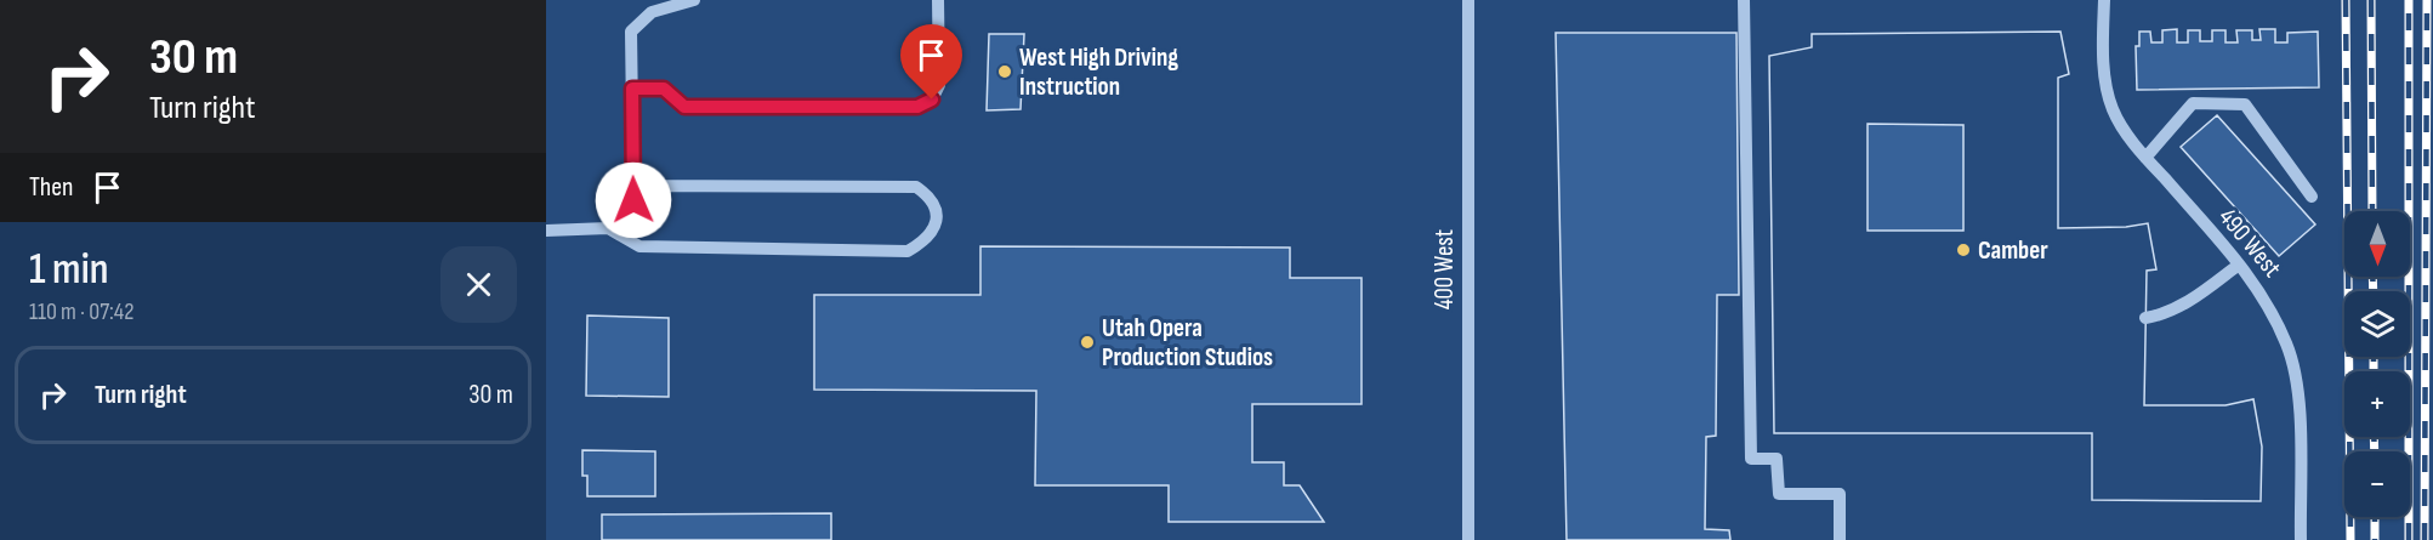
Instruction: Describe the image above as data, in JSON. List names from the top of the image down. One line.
{"streets":{"street":["490 West","400 West"]},"places":["West High Driving Instruction","Camber","Utah Opera Production Studios"],"north":"bottom","page":{"turn":["30 m","Turn right"],"then":"Then","map_buttons":["+","−"],"heading":["1 min","110 m · 07:42"],"list":[{"name":"Turn right","value":"30 m"}]}}
